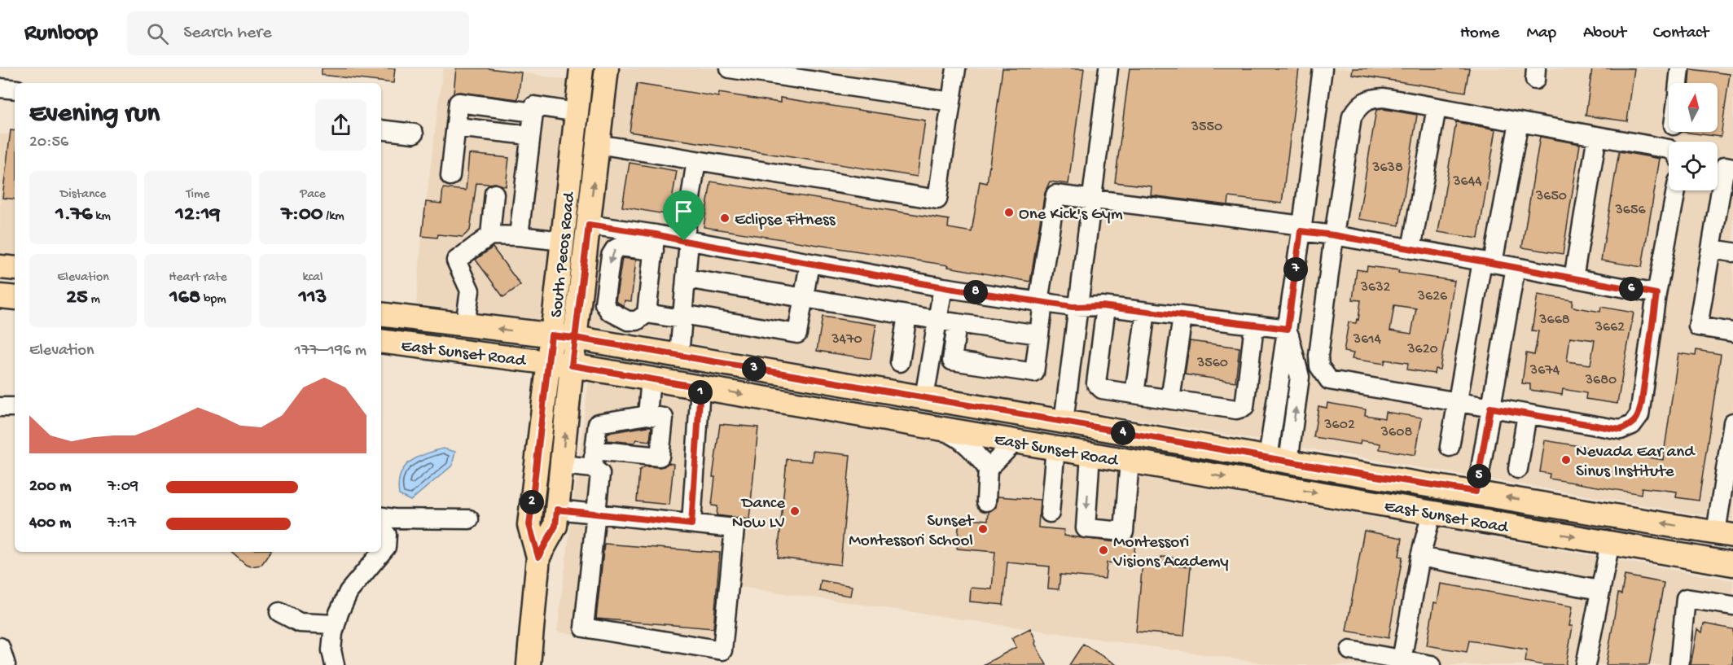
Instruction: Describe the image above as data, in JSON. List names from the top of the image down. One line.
{"streets":{"main road":["South Pecos Road","East Sunset Road"]},"crossings":[["South Pecos Road","East Sunset Road"]],"places":["One Kick's Gym","Eclipse Fitness","Nevada Ear and Sinus Institute","Dance Now LV","Sunset Montessori School","Montessori Visions Academy"],"house_numbers":["3550","3638","3644","3650","3656","3632","3626","3668","3662","3470","3614","3620","3560","3674","3680","3602","3608"],"north":"top","page":{"header":"Runloop","search":"Search here","nav":["Home","Map","About","Contact"],"heading":["Evening run","20:56"],"stats":[["Distance","1.76 km"],["Time","12:19"],["Pace","7:00 /km"],["Elevation","25 m"],["Heart rate","168 bpm"],["kcal","113"]],"pins":["7","6","8","3","1","4","5","2"],"chart":["Elevation","177–196 m"],"list":[{"name":"200 m","note":"7:09"},{"name":"400 m","note":"7:17"}]}}
